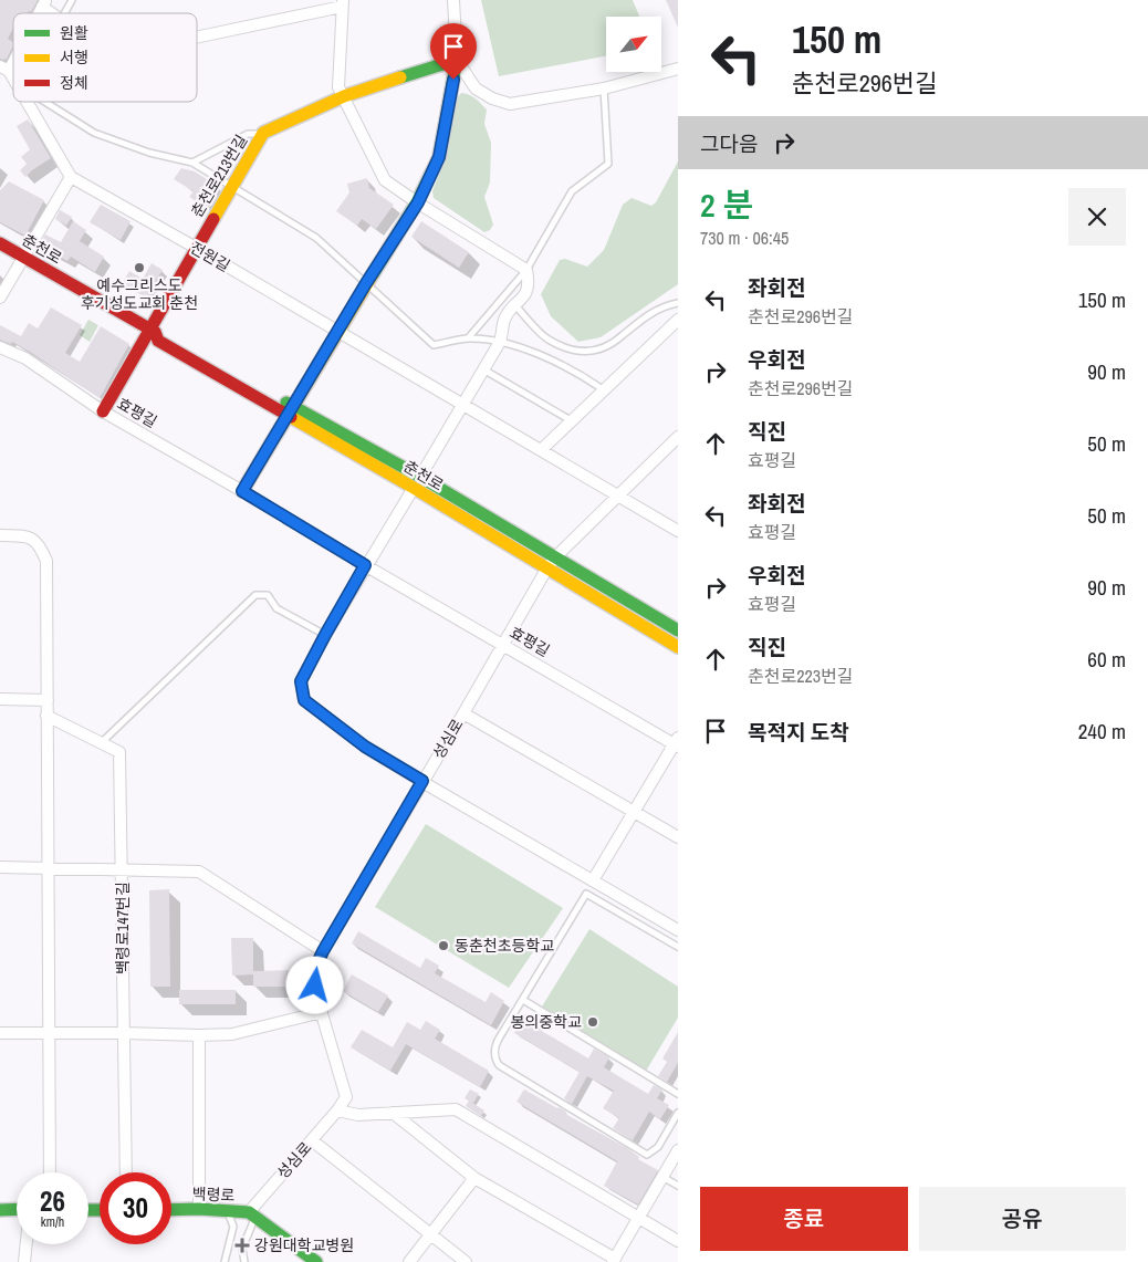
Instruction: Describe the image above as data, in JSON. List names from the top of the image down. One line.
{"streets":{"street":["춘천로213번길","춘천로","전원길","효평길","성심로","백령로147번길","백령로"]},"crossings":[["춘천로213번길","춘천로"],["춘천로213번길","전원길"],["춘천로213번길","효평길"],["춘천로","효평길"],["춘천로","성심로"],["전원길","성심로"],["효평길","성심로"],["성심로","백령로"]],"places":{"other":["예수그리스도 후기성도교회 춘천","동춘천초등학교","봉의중학교"],"health":["강원대학교병원"]},"legend":["원활","서행","정체"],"north":"top right","page":{"turn":["150 m","춘천로296번길"],"then":"그다음","heading":["2 분","730 m · 06:45"],"list":[{"name":"좌회전","note":"춘천로296번길","value":"150 m"},{"name":"우회전","note":"춘천로296번길","value":"90 m"},{"name":"직진","note":"효평길","value":"50 m"},{"name":"좌회전","note":"효평길","value":"50 m"},{"name":"우회전","note":"효평길","value":"90 m"},{"name":"직진","note":"춘천로223번길","value":"60 m"},{"name":"목적지 도착","value":"240 m"}],"speed":"26 km/h","limit":"30","buttons":["종료","공유"]}}
